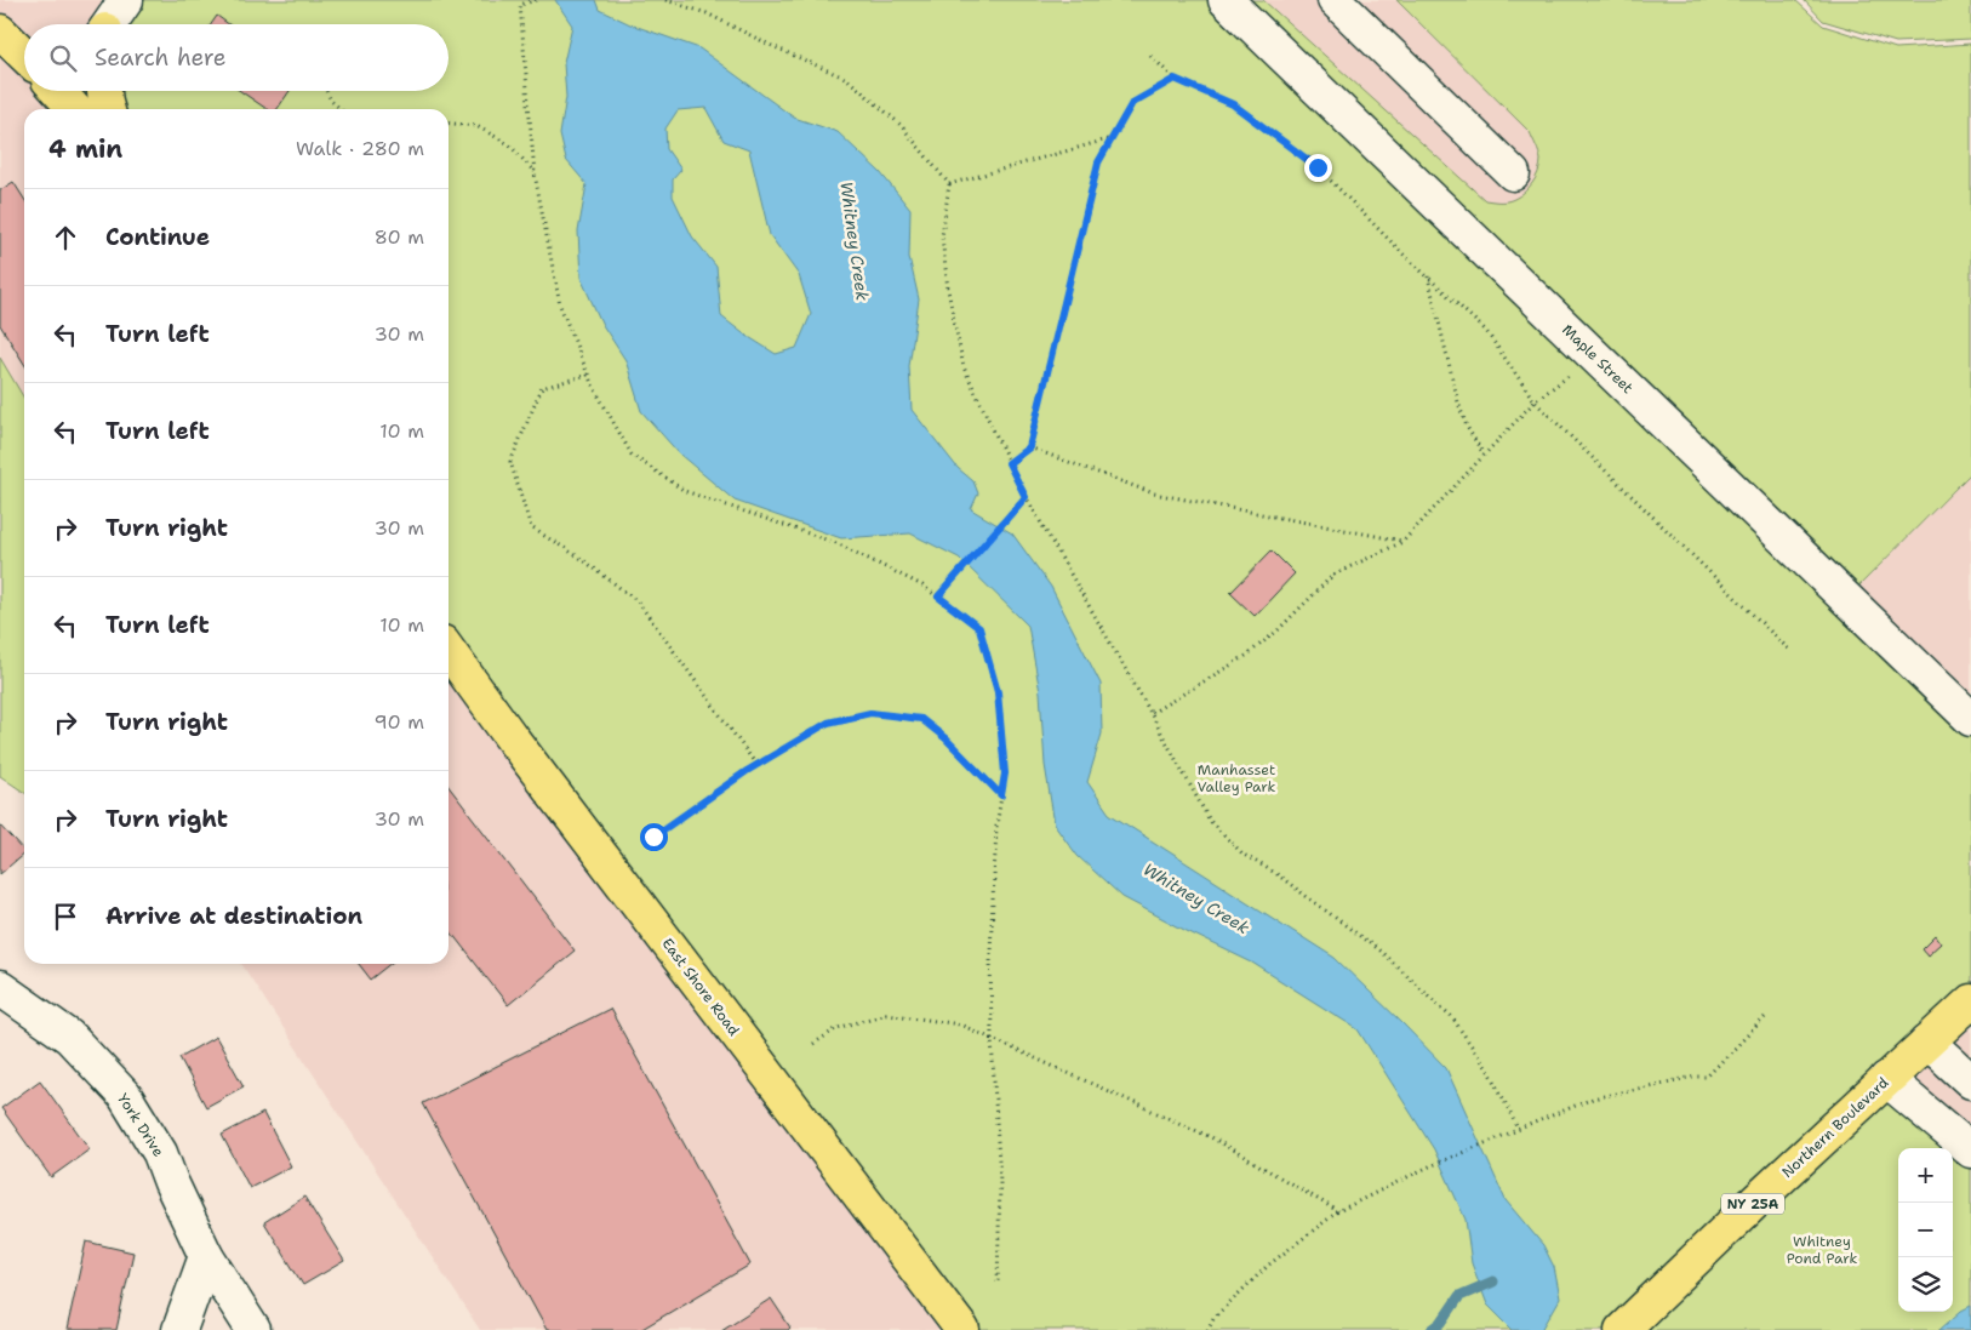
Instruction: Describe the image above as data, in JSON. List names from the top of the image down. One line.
{"streets":{"main road":["East Shore Road","Northern Boulevard","NY 25A"],"street":["Maple Street","York Drive"]},"water":["Whitney Creek"],"parks":["Manhasset Valley Park","Whitney Pond Park"],"page":{"search":"Search here","heading":["4 min","Walk · 280 m"],"list":[["Continue","80 m"],["Turn left","30 m"],["Turn left","10 m"],["Turn right","30 m"],["Turn left","10 m"],["Turn right","90 m"],["Turn right","30 m"],"Arrive at destination"],"map_buttons":["+","−"]}}
